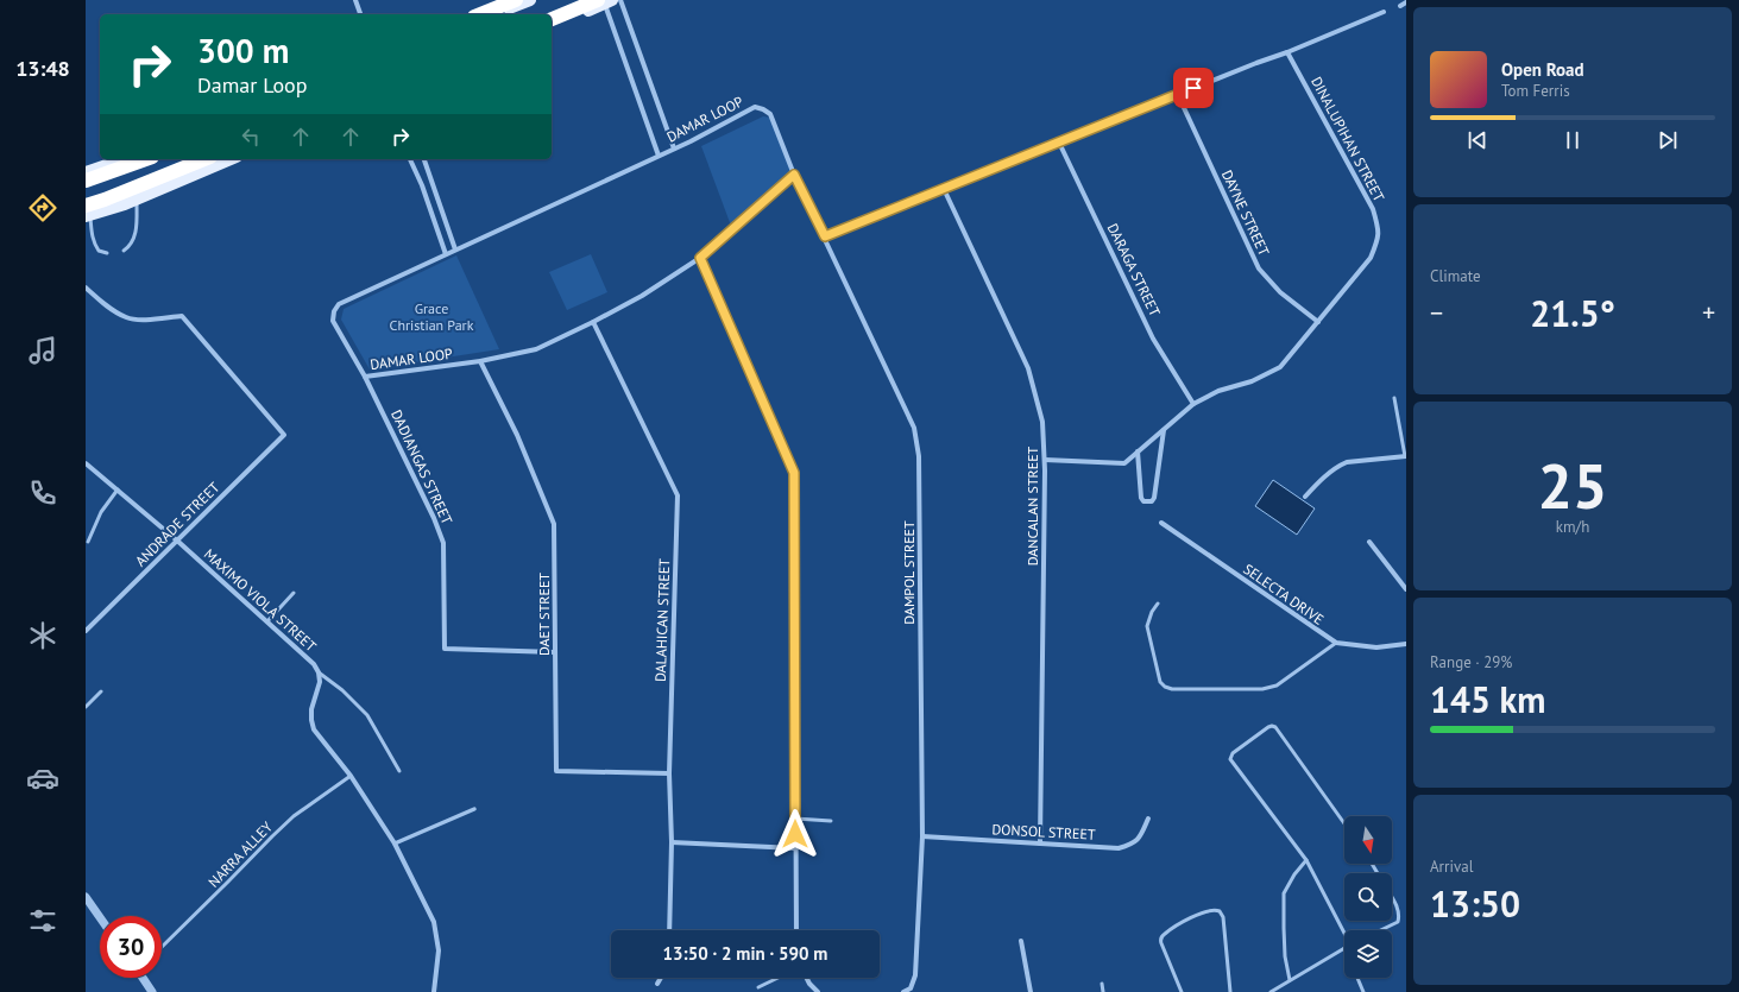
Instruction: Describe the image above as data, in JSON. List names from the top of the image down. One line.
{"streets":{"street":["DAMAR LOOP","DINALUPIHAN STREET","DAYNE STREET","DARAGA STREET","DADIANGAS STREET","DANCALAN STREET","ANDRADE STREET","DAMPOL STREET","SELECTA DRIVE","MAXIMO VIOLA STREET","DAET STREET","DALAHICAN STREET","DONSOL STREET"],"lane":["NARRA ALLEY"]},"crossings":[["DAMAR LOOP","DADIANGAS STREET"],["DAMAR LOOP","DAMPOL STREET"],["DAMAR LOOP","DAET STREET"],["DAMAR LOOP","DALAHICAN STREET"],["DINALUPIHAN STREET","DAYNE STREET"],["DINALUPIHAN STREET","DARAGA STREET"],["DINALUPIHAN STREET","DANCALAN STREET"],["DADIANGAS STREET","DAET STREET"],["DANCALAN STREET","DONSOL STREET"],["ANDRADE STREET","MAXIMO VIOLA STREET"],["DAMPOL STREET","DONSOL STREET"],["MAXIMO VIOLA STREET","NARRA ALLEY"],["DAET STREET","DALAHICAN STREET"]],"parks":["Grace Christian Park"],"north":"bottom","page":{"tabs":"13:48","turn":["300 m","Damar Loop"],"song":["Open Road","Tom Ferris"],"tile":["Climate",["25","km/h"],["Range · 29%","145 km"],["Arrival","13:50"]],"heat":["−","21.5°","+"],"limit":"30","trip":"13:50 · 2 min · 590 m"}}
